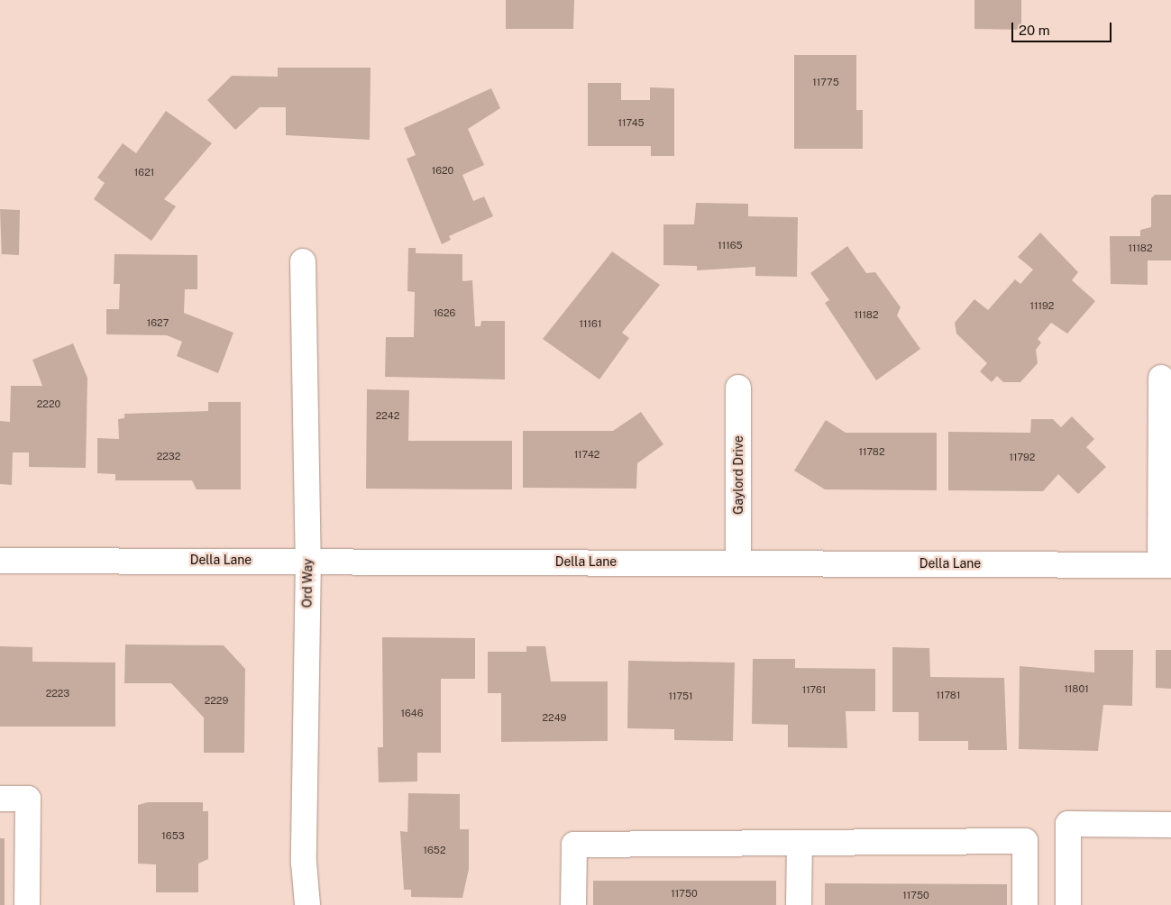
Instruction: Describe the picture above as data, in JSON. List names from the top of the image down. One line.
{"streets":{"street":["Gaylord Drive","Della Lane","Ord Way"]},"crossings":[["Gaylord Drive","Della Lane"],["Della Lane","Ord Way"]],"house_numbers":["11775","11745","1620","1621","11165","11182","11192","1626","11182","1627","11161","2220","2242","11782","11742","2232","11792","11801","11761","2223","11781","11751","2229","1646","2249","1653","1652","11750","11750"],"scale_bar":"20 m"}
